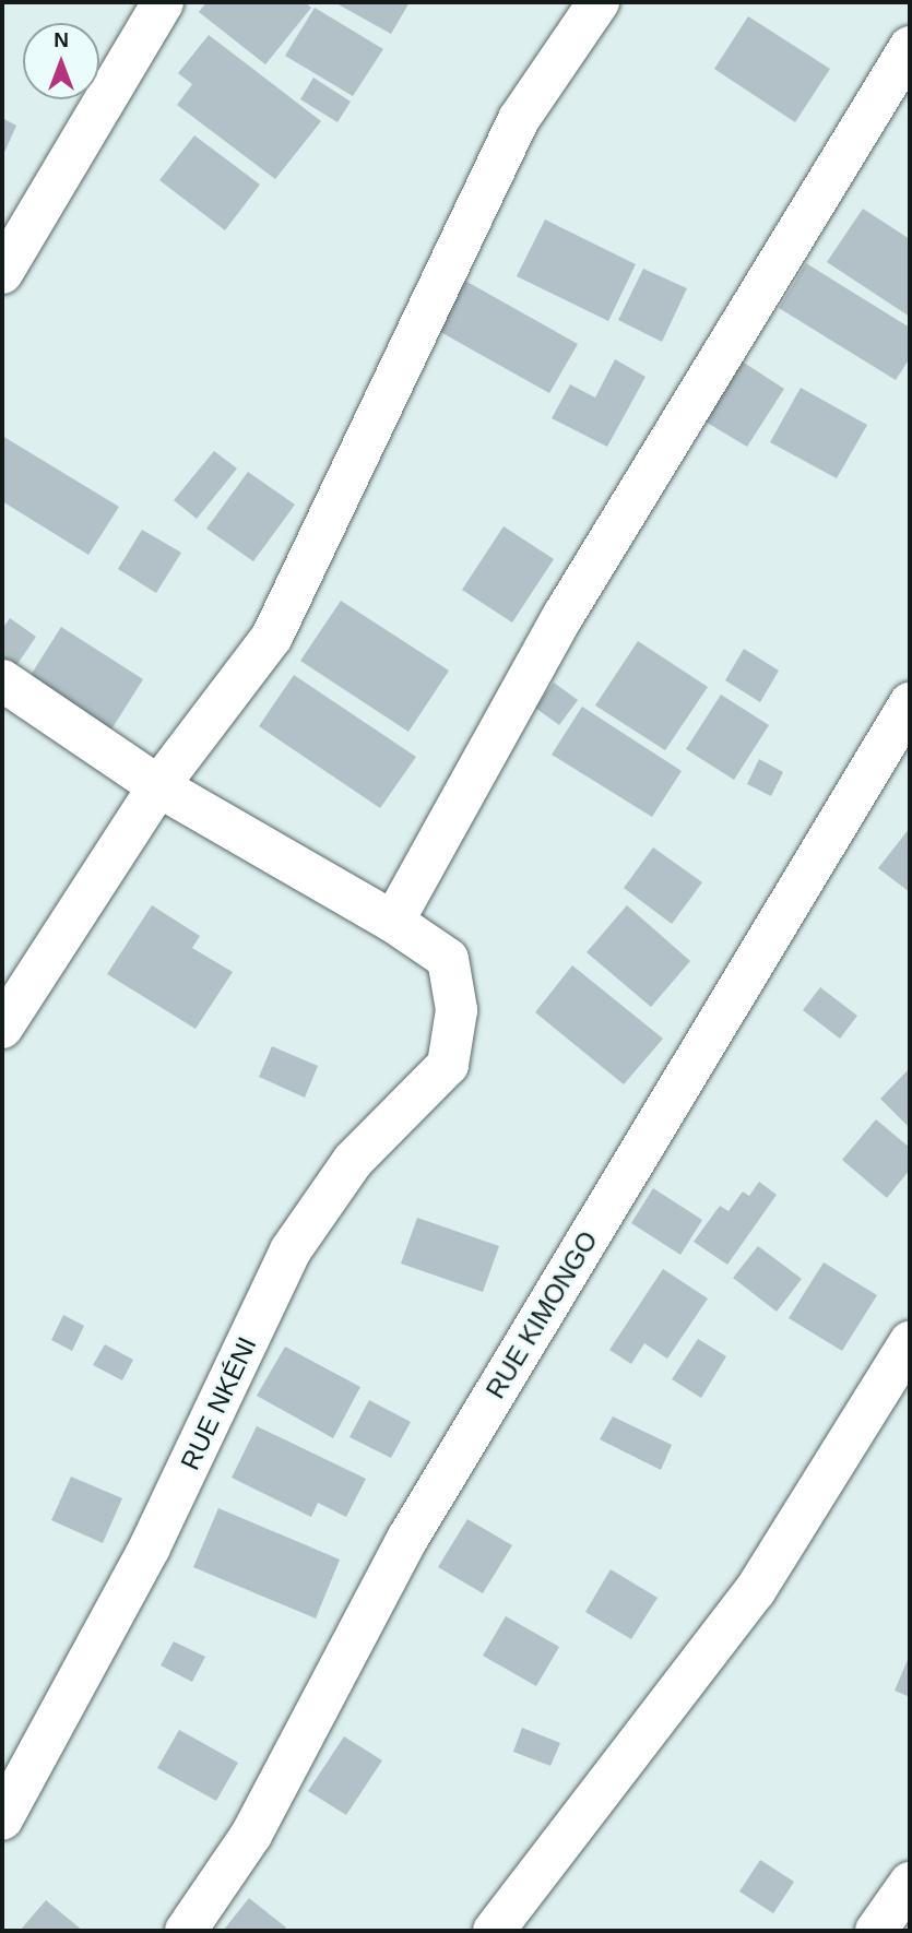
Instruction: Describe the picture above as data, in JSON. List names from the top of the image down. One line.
{"streets":{"street":["RUE KIMONGO","RUE NKÉNI"]},"north":"top"}
